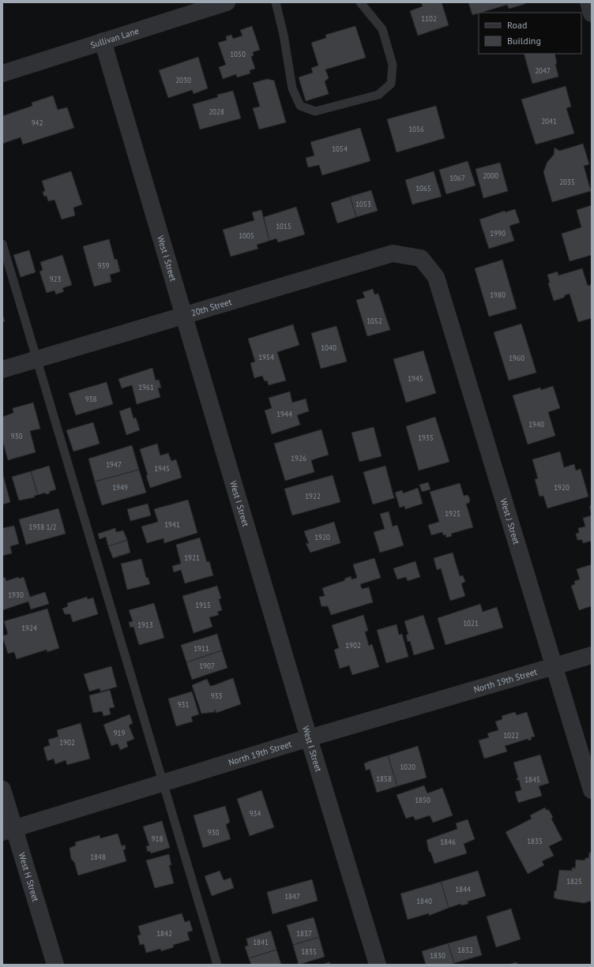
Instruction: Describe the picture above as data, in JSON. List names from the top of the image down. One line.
{"streets":{"street":["Sullivan Lane","West I Street","20th Street","West J Street","North 19th Street","West H Street"]},"crossings":[["Sullivan Lane","West I Street"],["West I Street","20th Street"],["West I Street","North 19th Street"],["20th Street","West J Street"],["West J Street","North 19th Street"],["North 19th Street","West H Street"]],"house_numbers":["1102","1050","2047","2030","2028","2041","942","1056","1054","2000","1067","2035","1065","1053","1015","1990","1005","939","923","1980","1052","1040","1954","1960","1945","1961","938","1944","1940","930","1935","1926","1947","1945","1949","1920","1922","1925","1941","1938 1/2","1920","1921","1930","1915","1021","1913","1924","1902","1911","1907","933","931","919","1022","1902","1020","1858","1845","1850","934","930","918","1835","1846","1848","1825","1844","1847","1840","1842","1837","1841","1832","1835","1830"],"legend":["Road","Building"]}
